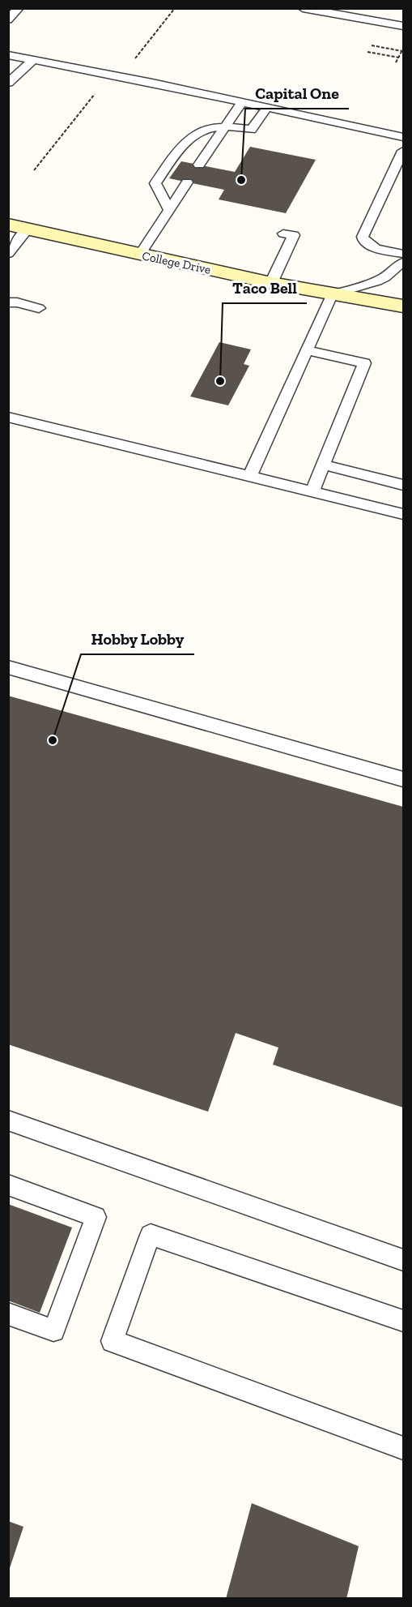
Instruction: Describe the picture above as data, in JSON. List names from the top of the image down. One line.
{"streets":{"street":["College Drive"]},"places":["Capital One","Taco Bell","Hobby Lobby"]}
